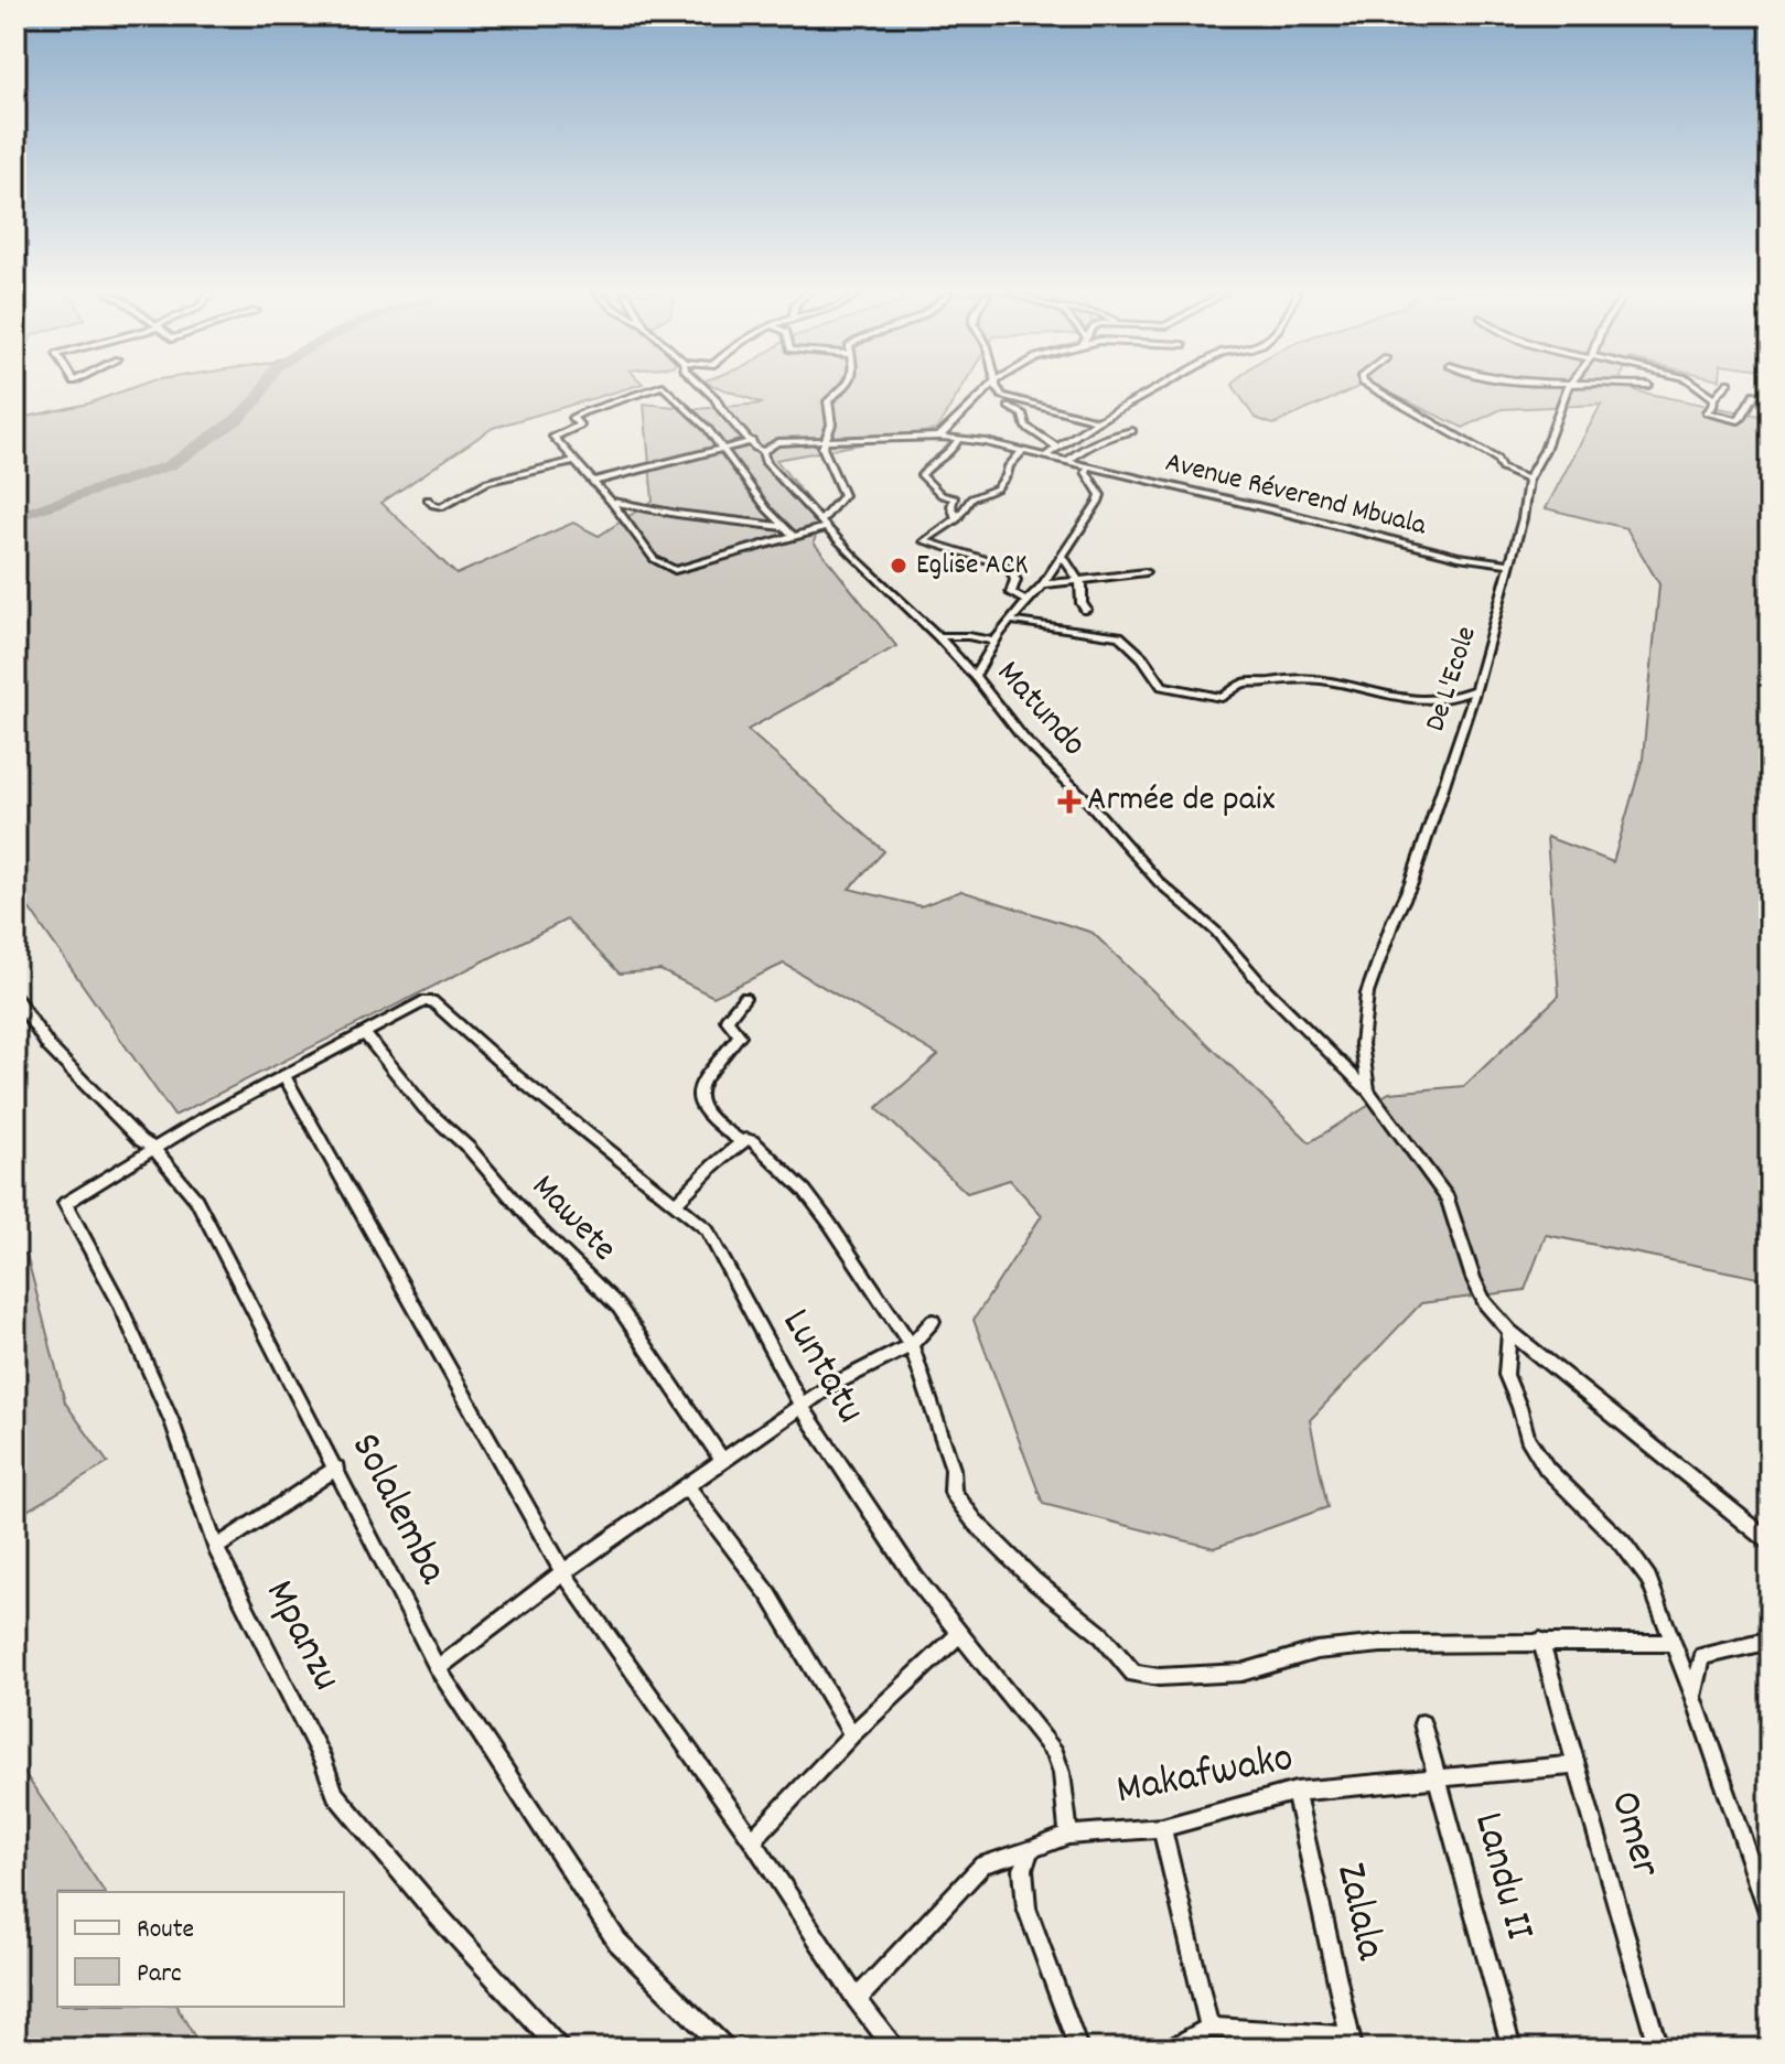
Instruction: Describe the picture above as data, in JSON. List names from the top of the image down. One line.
{"streets":{"street":["Avenue Réverend Mbuala","De L'Ecole","Matundo","Mawete","Luntatu","Solalemba","Mpanzu","Makafwako","Omer","Landu II","Zalala"]},"crossings":[["Avenue Réverend Mbuala","De L'Ecole"],["Avenue Réverend Mbuala","Matundo"],["De L'Ecole","Matundo"],["Mawete","Luntatu"],["Luntatu","Makafwako"],["Solalemba","Mpanzu"],["Makafwako","Omer"],["Makafwako","Landu II"],["Makafwako","Zalala"]],"places":{"other":["Eglise ACK"],"health":["Armée de paix"]},"legend":["Route","Parc"]}
